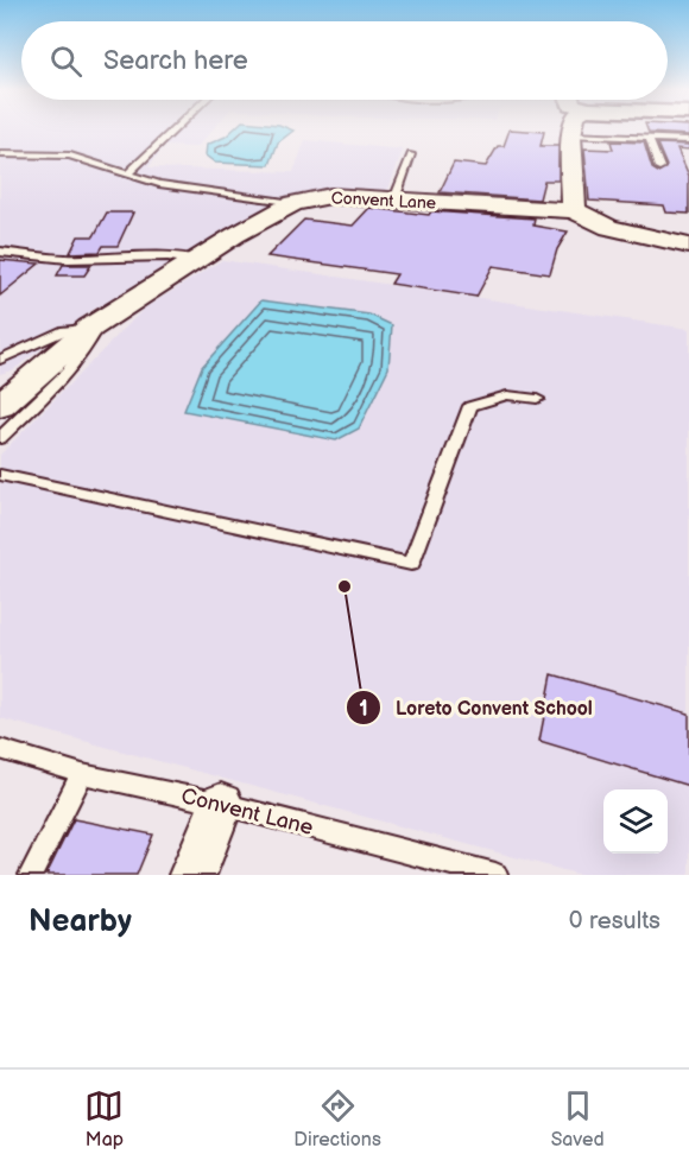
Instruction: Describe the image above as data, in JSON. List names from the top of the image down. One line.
{"streets":{"street":["Convent Lane"]},"places":["Loreto Convent School"],"page":{"search":"Search here","heading":["Nearby","0 results"],"nav":["Map","Directions","Saved"]}}
